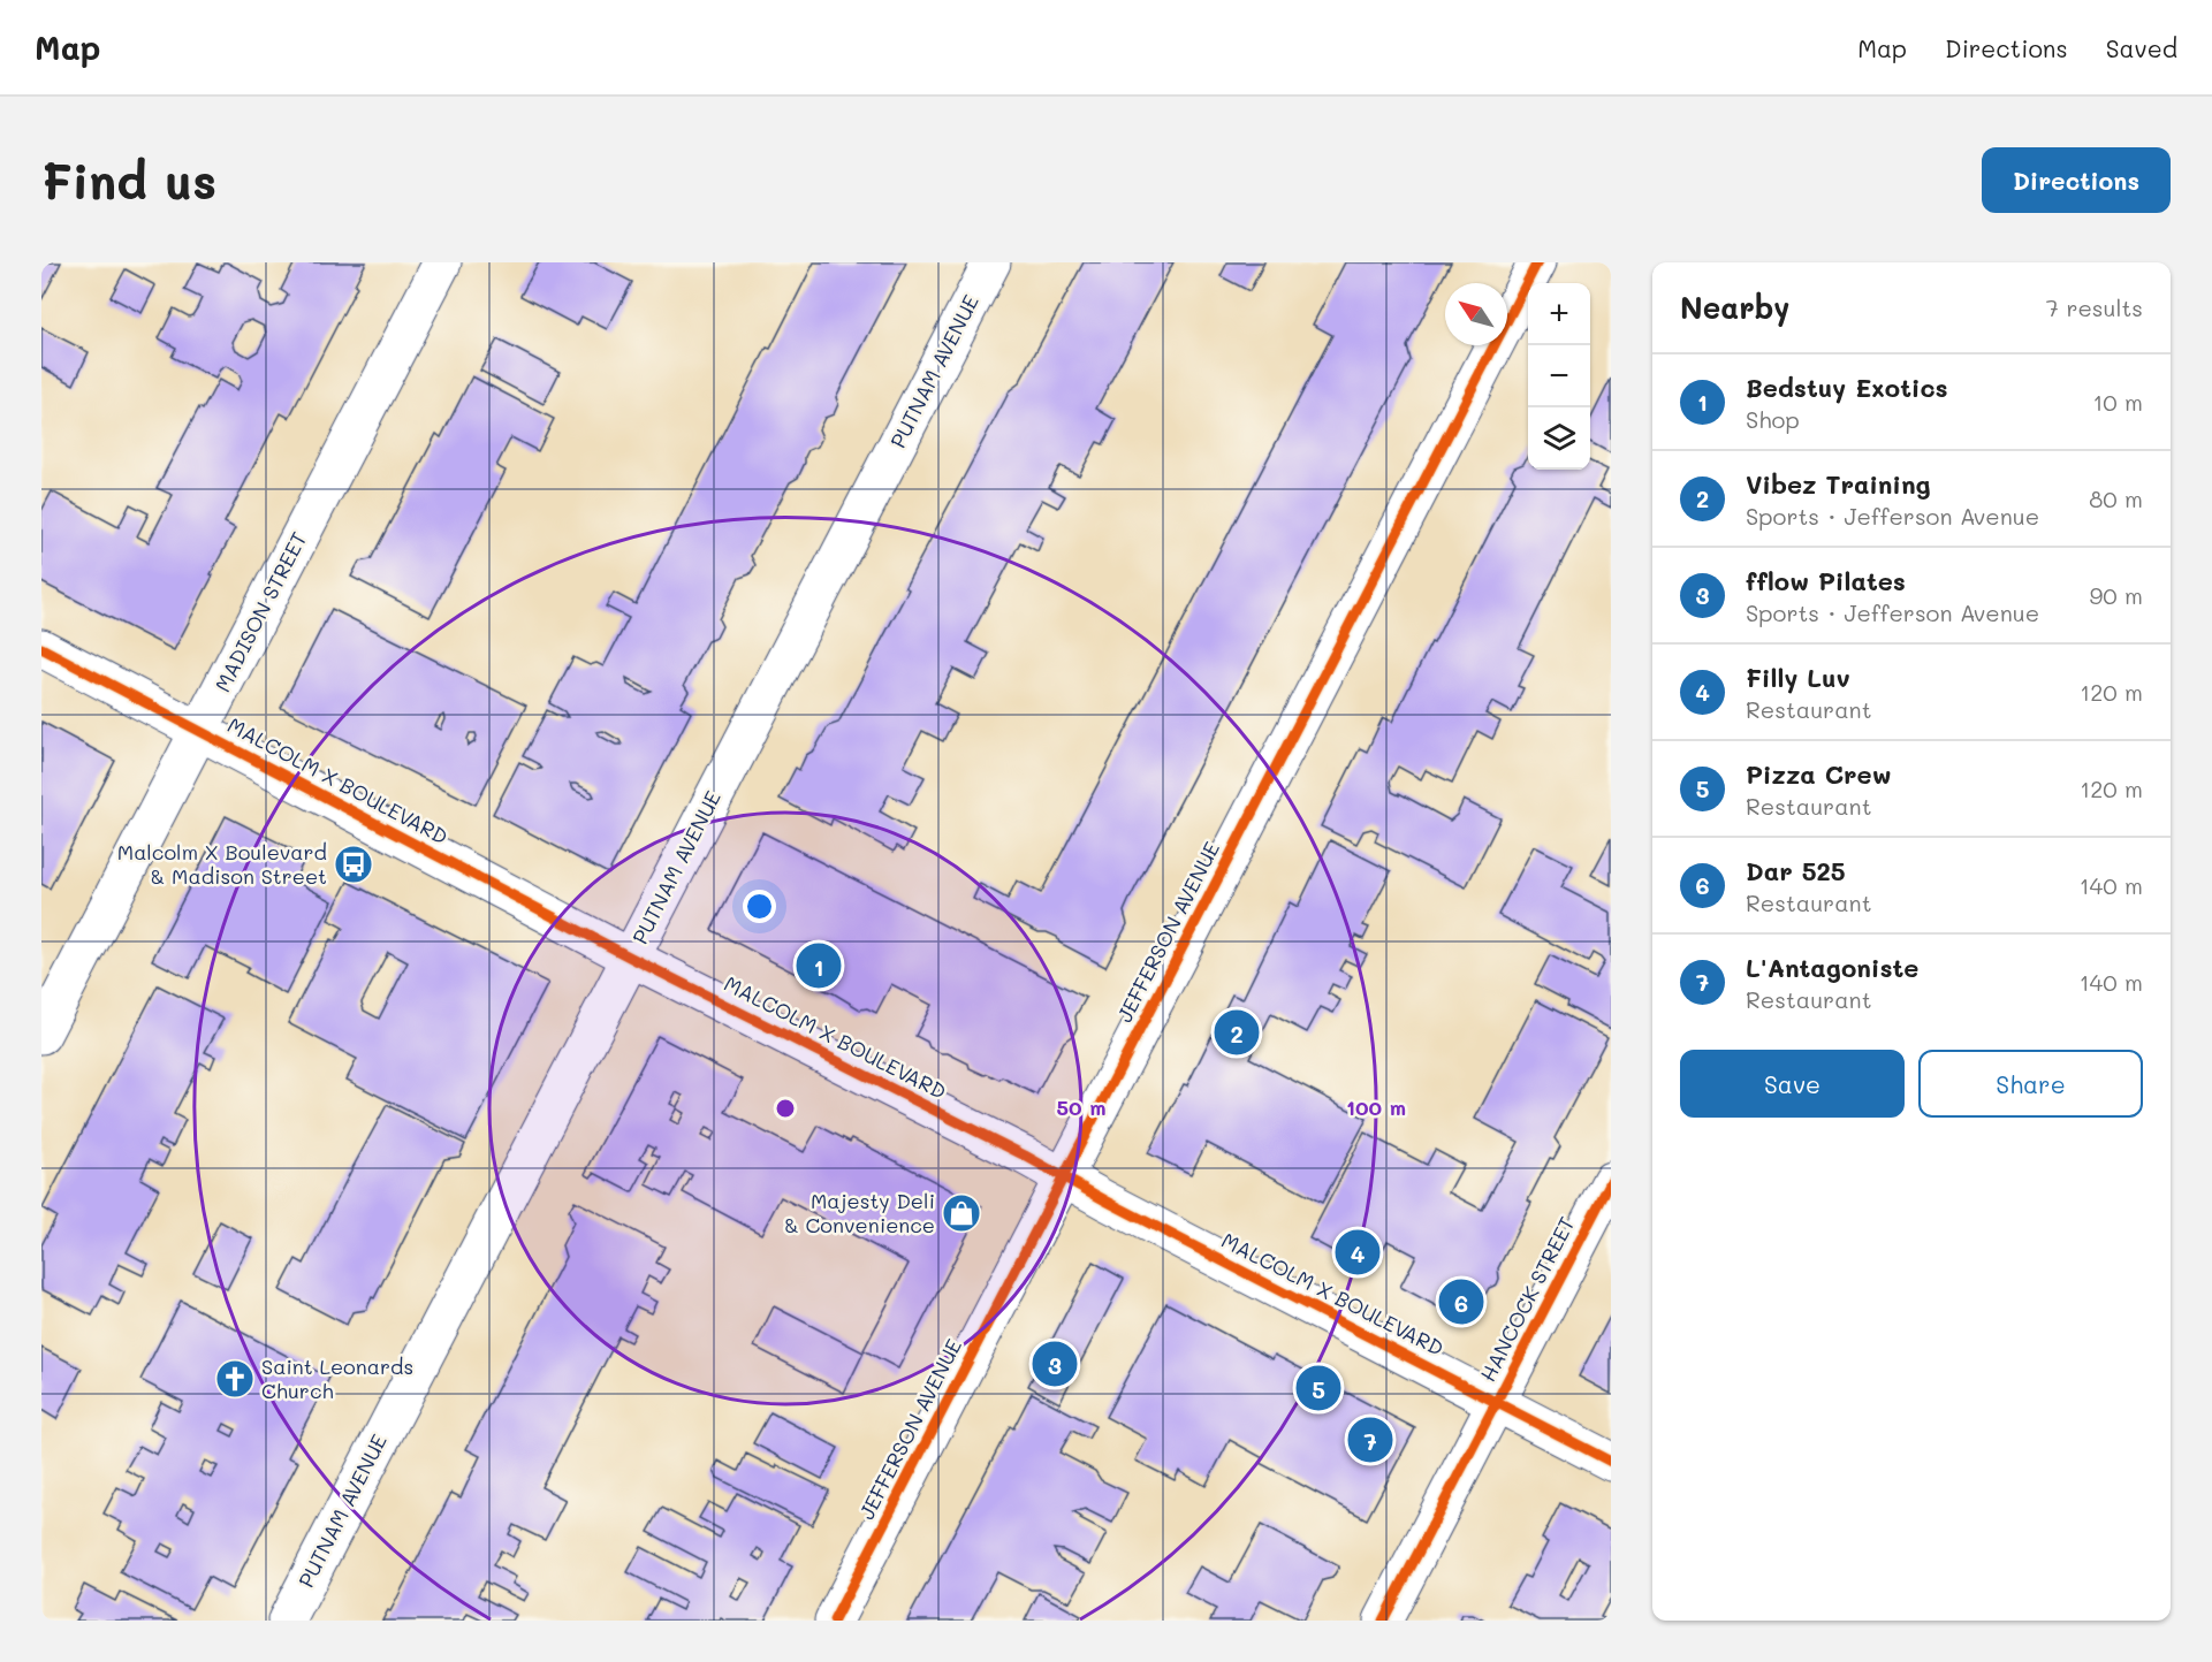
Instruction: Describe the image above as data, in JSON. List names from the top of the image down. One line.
{"streets":{"street":["PUTNAM AVENUE","MADISON STREET","MALCOLM X BOULEVARD","JEFFERSON AVENUE","HANCOCK STREET"]},"crossings":[["PUTNAM AVENUE","MALCOLM X BOULEVARD"],["MADISON STREET","MALCOLM X BOULEVARD"],["MALCOLM X BOULEVARD","JEFFERSON AVENUE"],["MALCOLM X BOULEVARD","HANCOCK STREET"]],"places":{"bus stop":["Malcolm X Boulevard & Madison Street"],"shop":["Majesty Deli & Convenience"],"church":["Saint Leonards Church"]},"north":"top left","page":{"header":"Map","nav":["Map","Directions","Saved"],"buttons":["Directions",["Save","Share"]],"title":"Find us","heading":["Nearby","7 results"],"map_buttons":["+","−"],"list":[{"mark":"1","name":"Bedstuy Exotics","note":"Shop","value":"10 m"},{"mark":"2","name":"Vibez Training","note":"Sports · Jefferson Avenue","value":"80 m"},{"mark":"3","name":"fflow Pilates","note":"Sports · Jefferson Avenue","value":"90 m"},{"mark":"4","name":"Filly Luv","note":"Restaurant","value":"120 m"},{"mark":"5","name":"Pizza Crew","note":"Restaurant","value":"120 m"},{"mark":"6","name":"Dar 525","note":"Restaurant","value":"140 m"},{"mark":"7","name":"L'Antagoniste","note":"Restaurant","value":"140 m"}],"pins":["1","2","4","6","3","5","7"]},"rings":["50 m","100 m"]}
